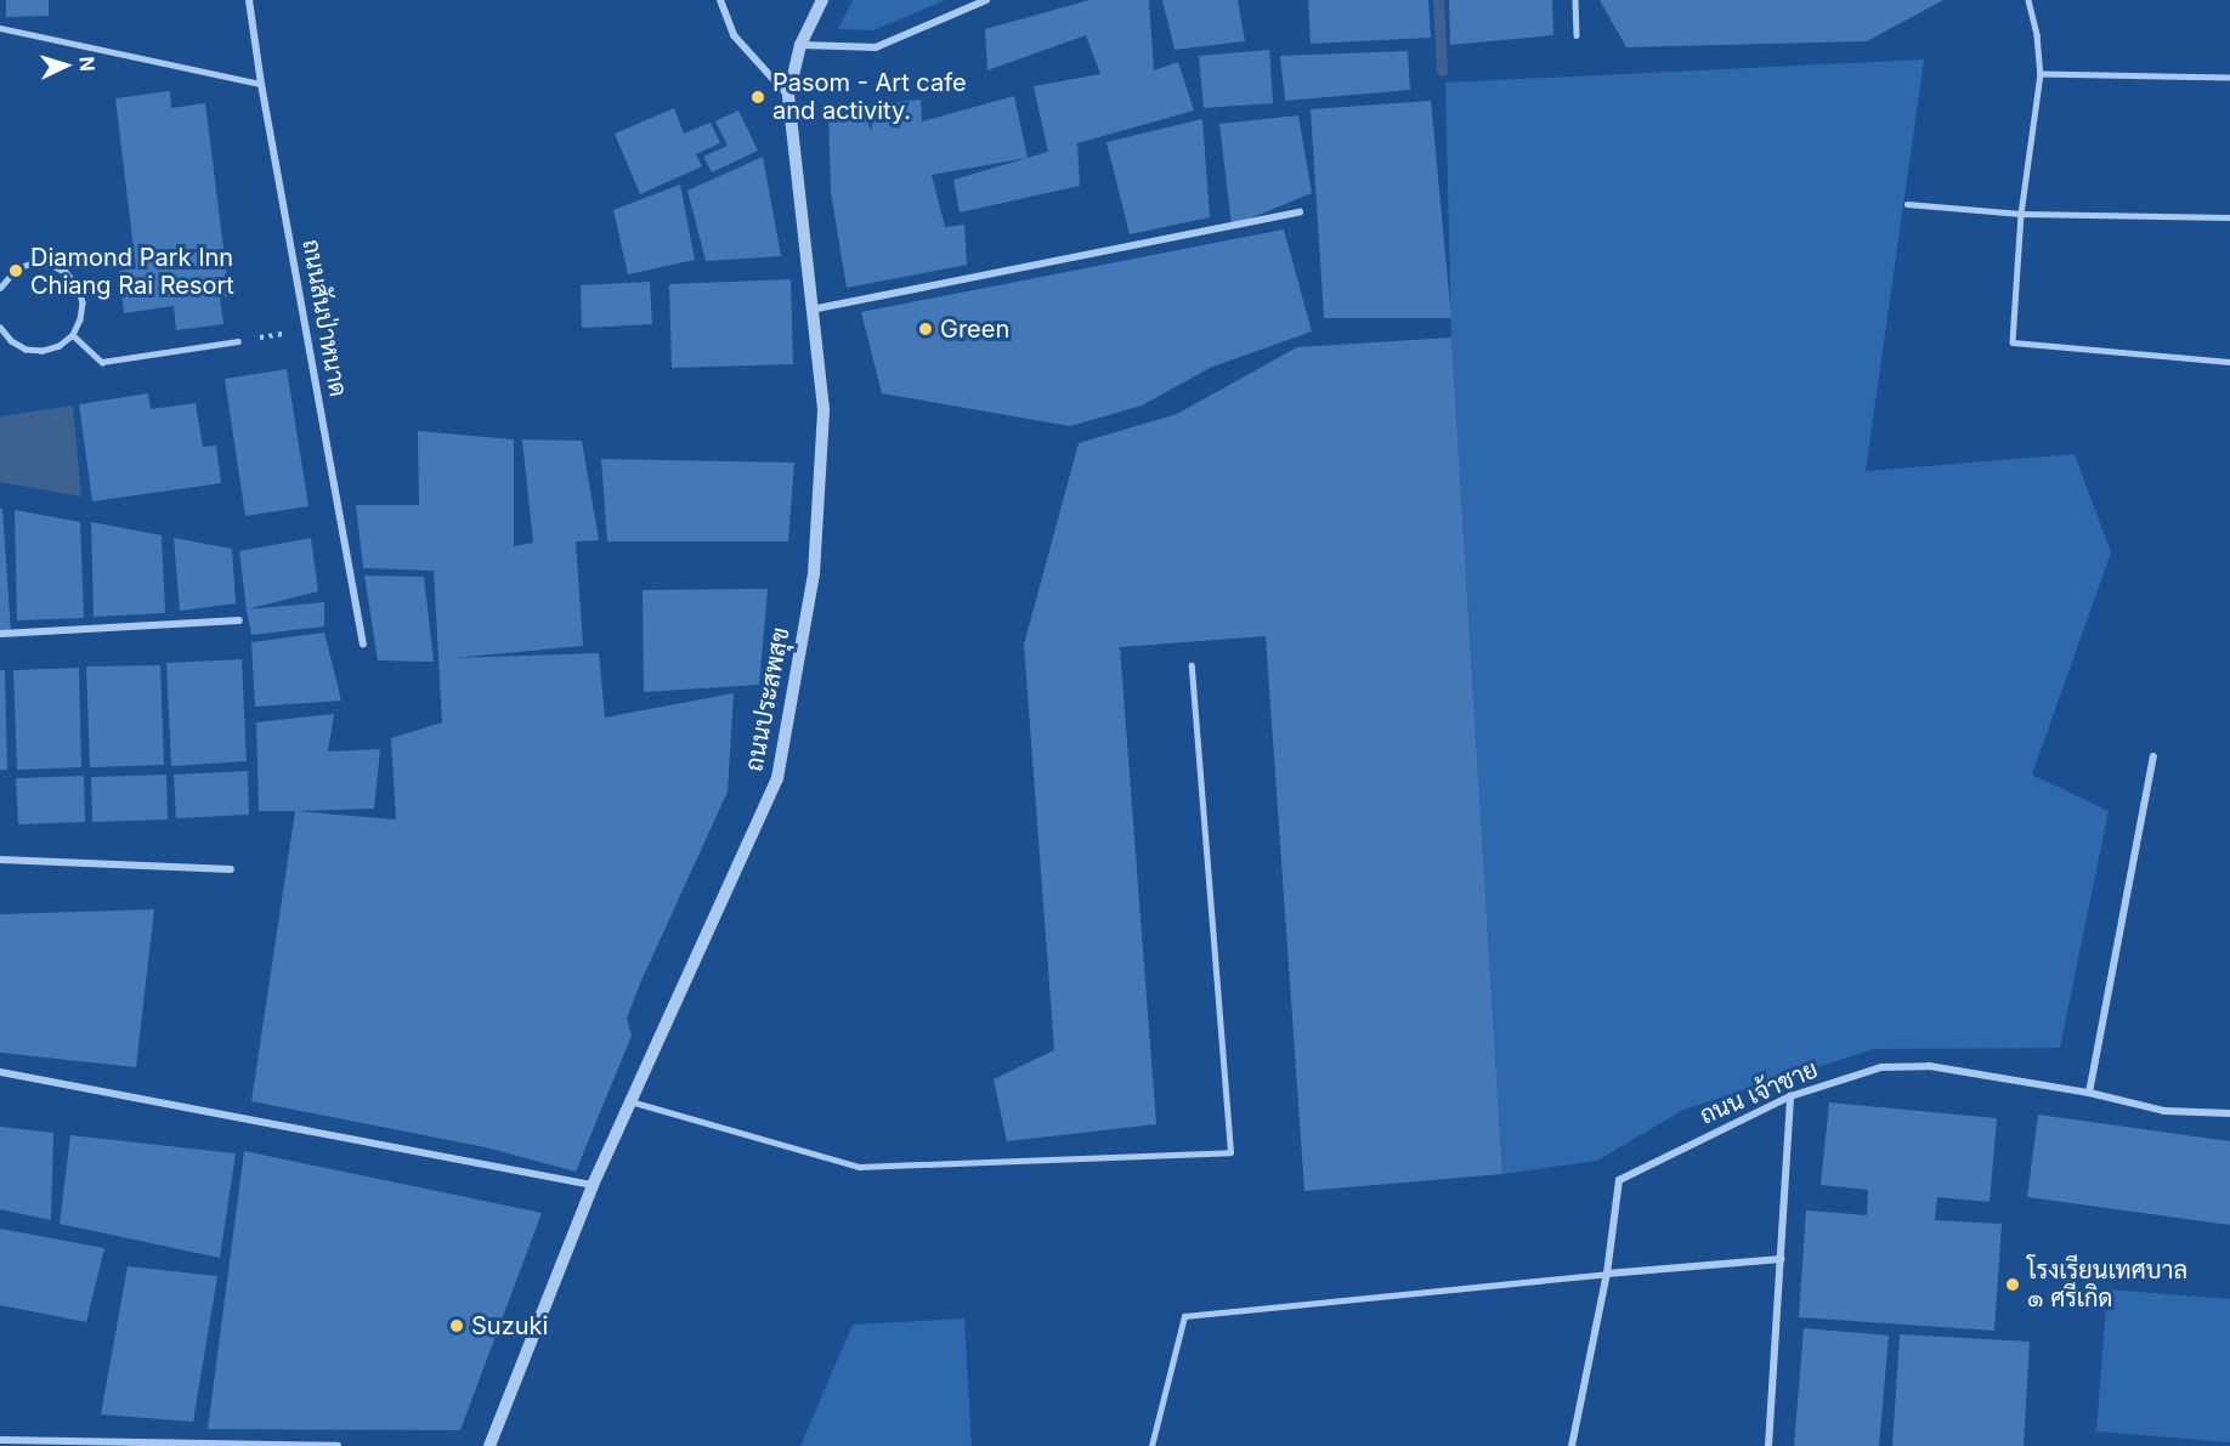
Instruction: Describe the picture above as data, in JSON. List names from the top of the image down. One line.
{"streets":{"street":["ถนนสันป่าหนาด","ถนนประสพสุข","ถนน เจ้าชาย"]},"places":["Pasom - Art cafe and activity.","Diamond Park Inn Chiang Rai Resort","Green","โรงเรียนเทศบาล ๑ ศรีเกิด","Suzuki"],"north":"right"}
